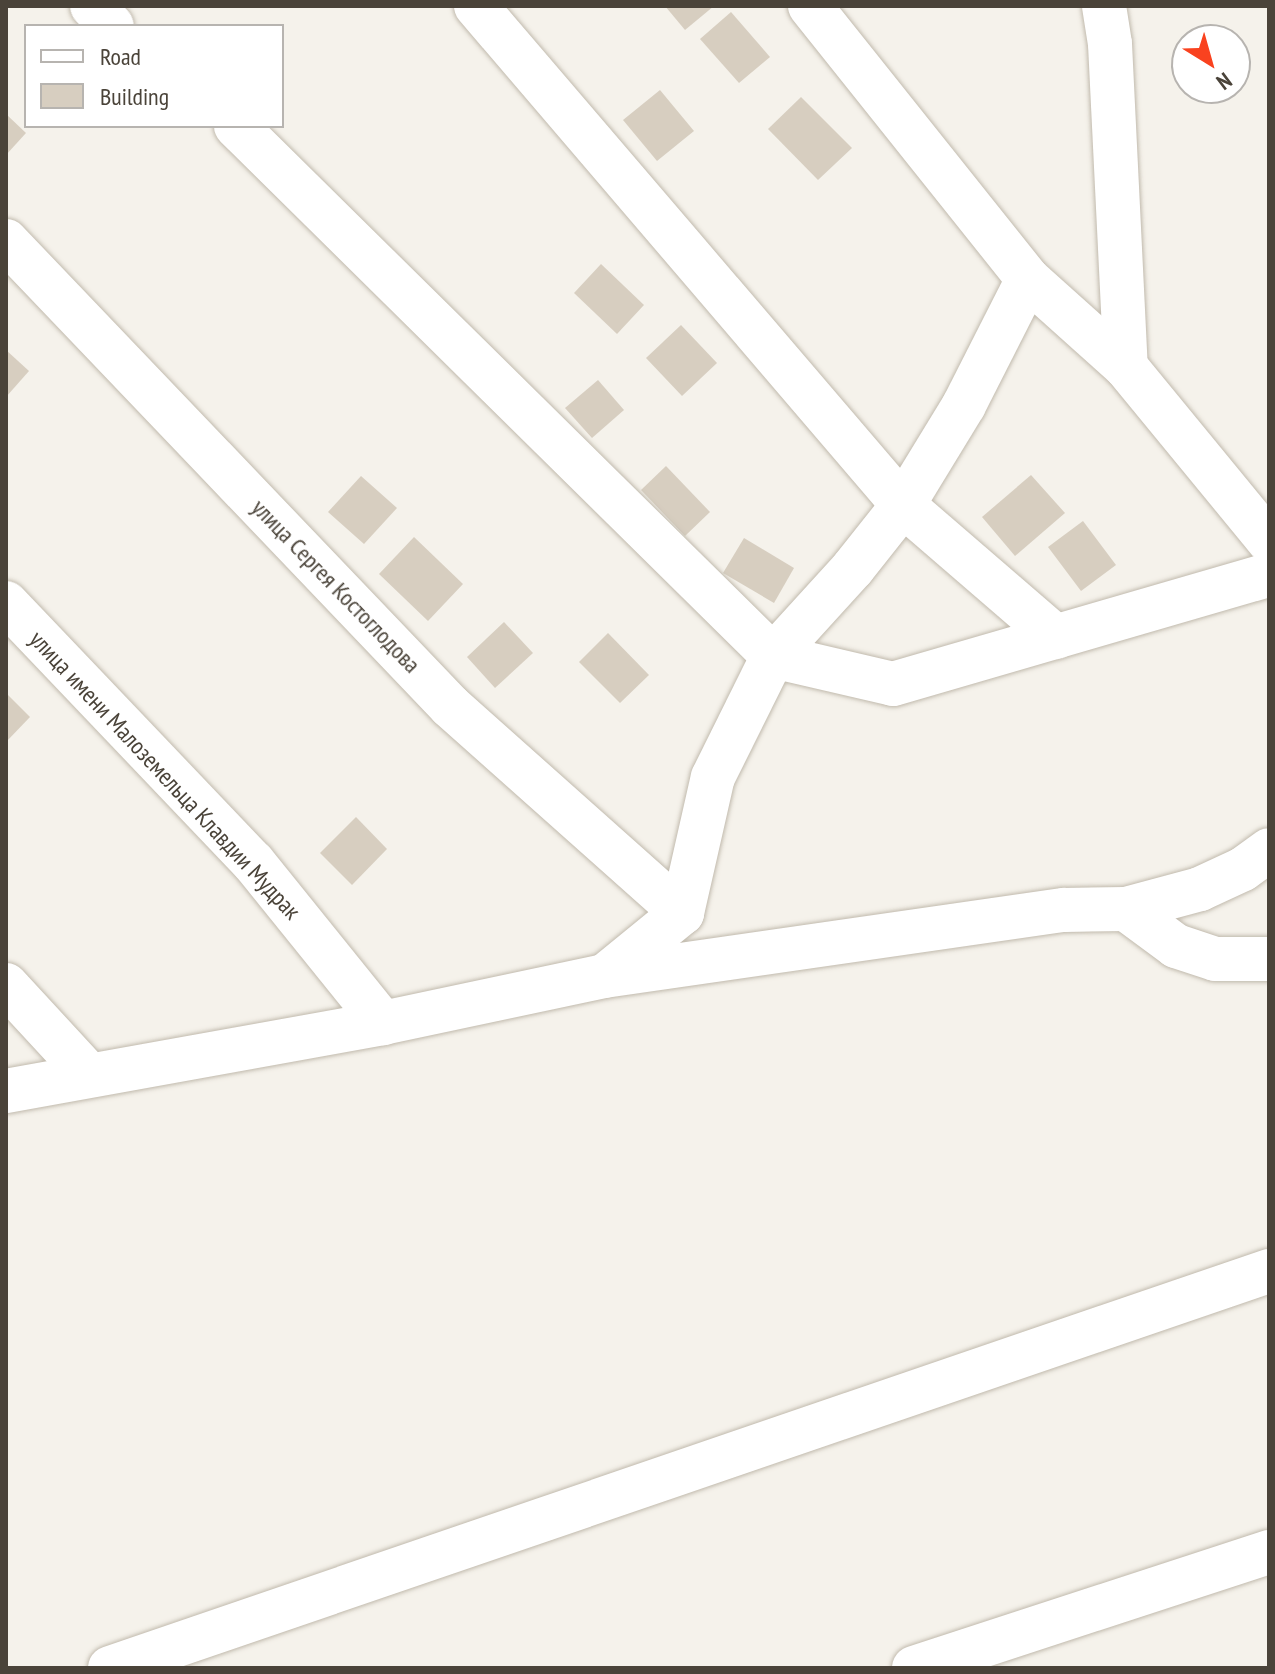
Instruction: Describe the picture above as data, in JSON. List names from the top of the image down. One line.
{"streets":{"street":["улица Сергея Костоглодова","улица имени Малоземельца Клавдии Мудрак"]},"legend":["Road","Building"],"north":"bottom right"}
